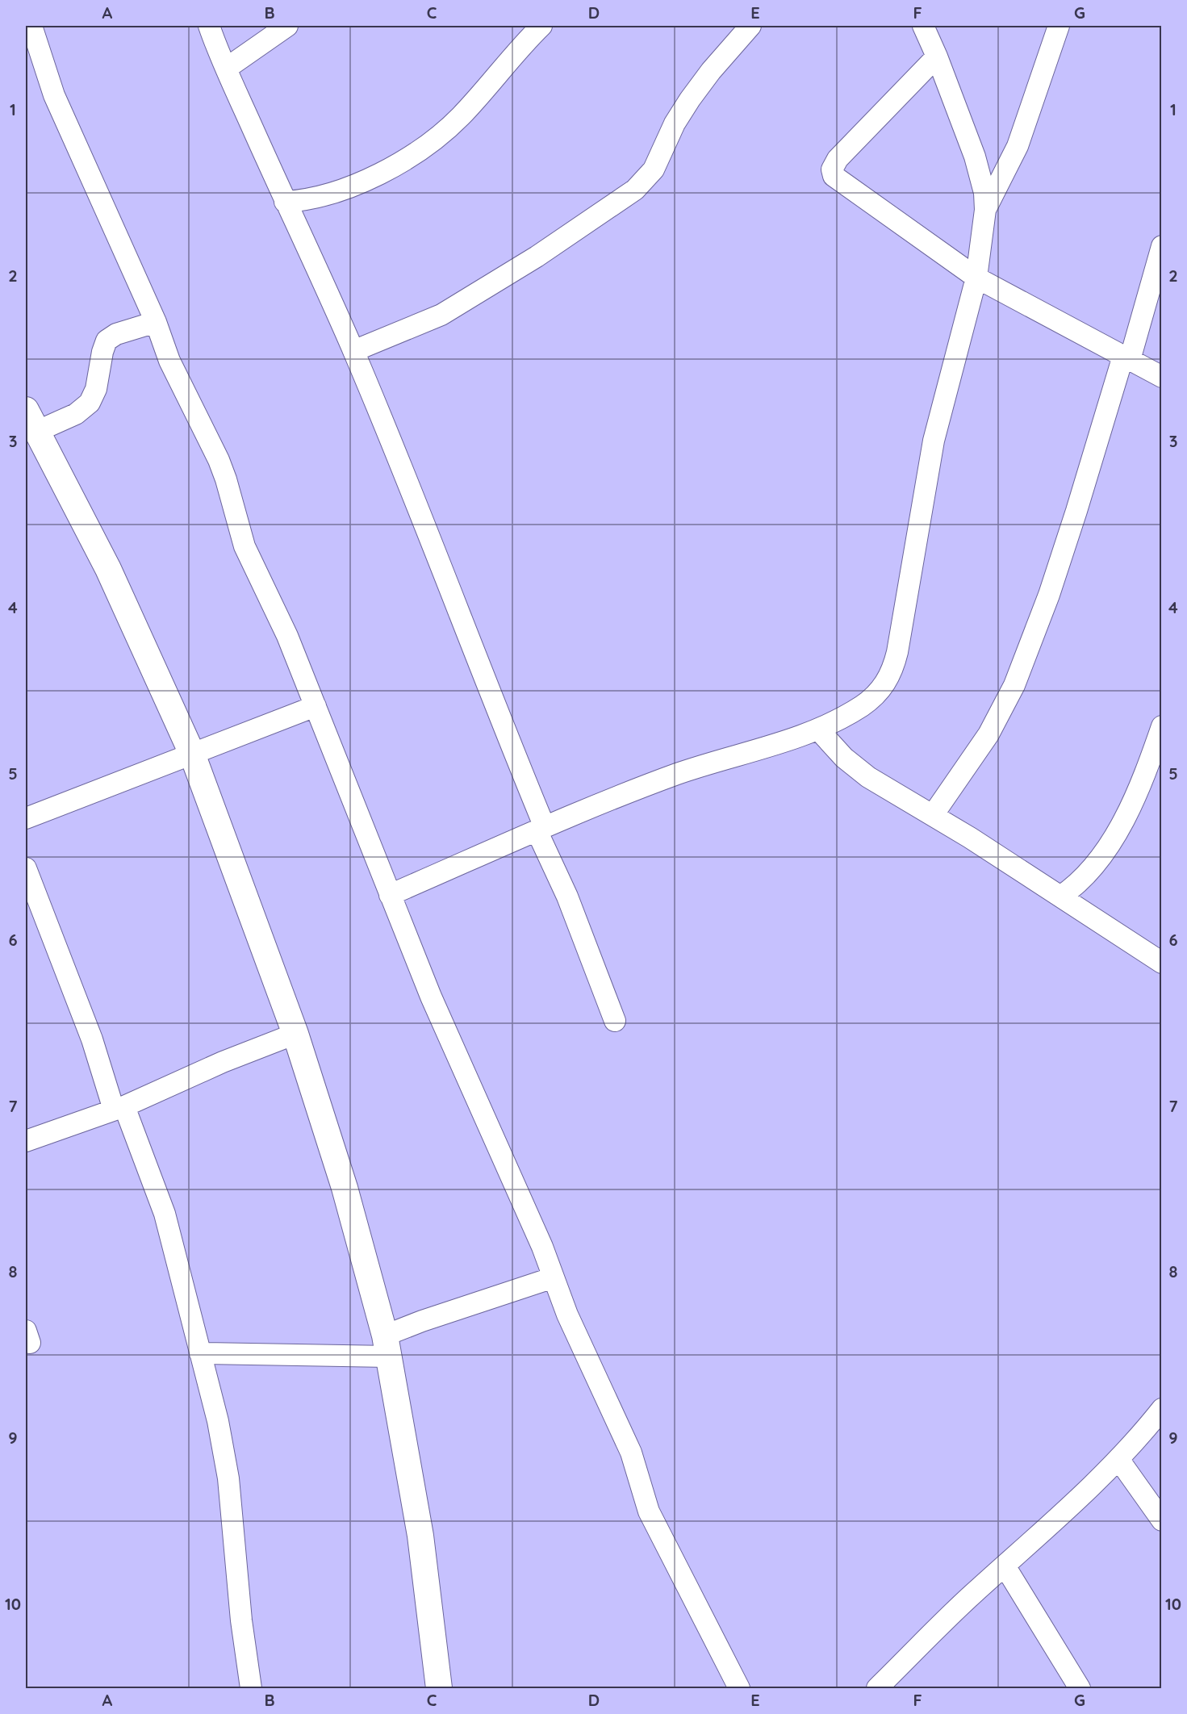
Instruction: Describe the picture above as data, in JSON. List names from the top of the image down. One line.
{"grid":{"columns":["A","B","C","D","E","F","G"],"rows":["1","2","3","4","5","6","7","8","9","10"]}}
